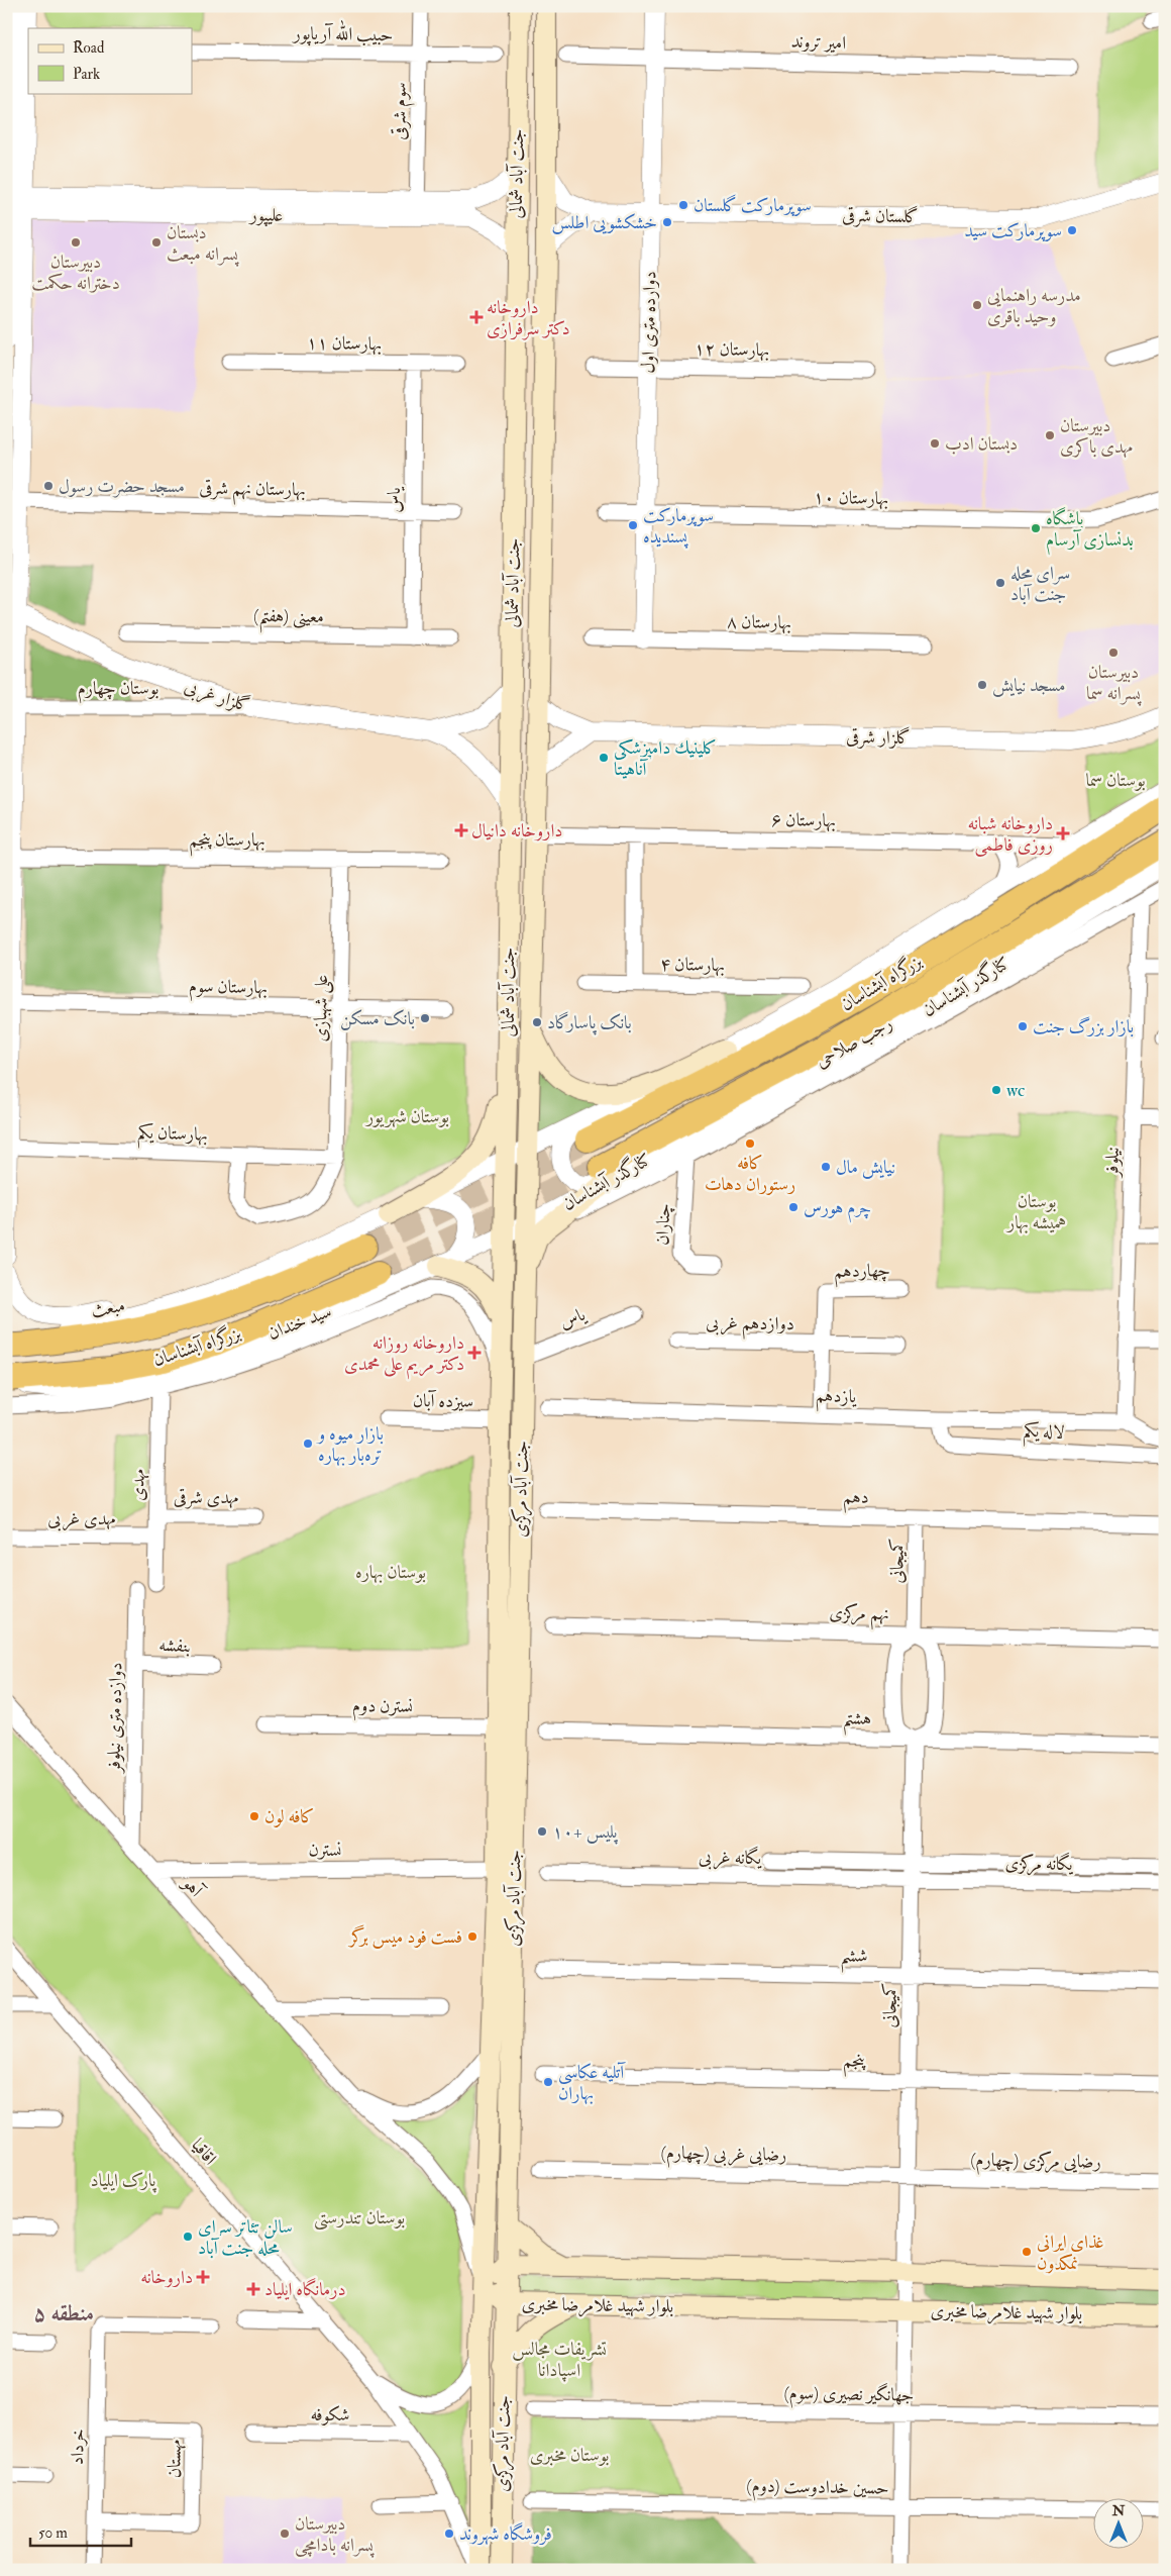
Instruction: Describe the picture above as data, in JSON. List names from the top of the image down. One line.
{"streets":{"highway":["بزرگراه آبشناسان"],"main road":["جنت آباد شمالی","جنت آباد مرکزی","بلوار شهید غلامرضا مخبری"],"street":["حبیب الله آریاپور","امیر تروند","سوم شرقی","علیپور","گلستان شرقی","دوارده متری اول","بهارستان ۱۱","بهارستان ۱۲","بهارستان نهم شرقی","بهارستان ۱۰","یاس","معینی (هفتم)","بهارستان ۸","بوستان چهارم","گلزار غربی","گلزار شرقی","بهارستان ۶","بهارستان پنجم","بهارستان ۴","بهارستان سوم","کنارگذر آبشناسان","علی شهبازی","رجب صلاحی","بهارستان یکم","نیلوفر","چناران","چهاردهم","مبعث","سید خندان","دوازدهم غربی","یازدهم","سیزده آبان","لاله یکم","مهدی","مهدی شرقی","دهم","مهدی غربی","کمیجانی","نهم مرکزی","بنفشه","نسترن دوم","دوازده متری نیلوفر","هشتم","نسترن","یگانه غربی","یگانه مرکزی","آهو","ششم","پنجم","اقاقیا","رضایی غربی (چهارم)","رضایی مرکزی (چهارم)","جهانگیر نصیری (سوم)","شکوفه","خرداد","مهستان","حسین خدادوست (دوم)"]},"crossings":[["حبیب الله آریاپور","سوم شرقی"],["امیر تروند","دوارده متری اول"],["سوم شرقی","علیپور"],["جنت آباد شمالی","علیپور"],["جنت آباد شمالی","گلستان شرقی"],["جنت آباد شمالی","گلزار غربی"],["جنت آباد شمالی","گلزار شرقی"],["جنت آباد شمالی","بهارستان ۶"],["جنت آباد شمالی","کنارگذر آبشناسان"],["جنت آباد شمالی","جنت آباد مرکزی"],["گلستان شرقی","دوارده متری اول"],["دوارده متری اول","بهارستان ۱۲"],["دوارده متری اول","بهارستان ۱۰"],["دوارده متری اول","بهارستان ۸"],["بهارستان ۱۱","یاس"],["بهارستان نهم شرقی","یاس"],["یاس","معینی (هفتم)"],["یاس","جنت آباد مرکزی"],["بوستان چهارم","گلزار غربی"],["بهارستان پنجم","علی شهبازی"],["بزرگراه آبشناسان","کنارگذر آبشناسان"],["بهارستان سوم","علی شهبازی"],["کنارگذر آبشناسان","جنت آباد مرکزی"],["علی شهبازی","بهارستان یکم"],["رجب صلاحی","نیلوفر"],["رجب صلاحی","چناران"],["نیلوفر","یازدهم"],["چهاردهم","دوازدهم غربی"],["سید خندان","مهدی"],["سید خندان","جنت آباد مرکزی"],["یازدهم","لاله یکم"],["سیزده آبان","جنت آباد مرکزی"],["مهدی","مهدی شرقی"],["مهدی","مهدی غربی"],["جنت آباد مرکزی","نسترن دوم"],["جنت آباد مرکزی","نسترن"],["جنت آباد مرکزی","آهو"],["جنت آباد مرکزی","بلوار شهید غلامرضا مخبری"],["دهم","کمیجانی"],["کمیجانی","نهم مرکزی"],["کمیجانی","هشتم"],["کمیجانی","یگانه غربی"],["کمیجانی","یگانه مرکزی"],["کمیجانی","ششم"],["کمیجانی","پنجم"],["کمیجانی","رضایی غربی (چهارم)"],["کمیجانی","رضایی مرکزی (چهارم)"],["کمیجانی","بلوار شهید غلامرضا مخبری"],["کمیجانی","جهانگیر نصیری (سوم)"],["کمیجانی","حسین خدادوست (دوم)"],["بنفشه","دوازده متری نیلوفر"],["دوازده متری نیلوفر","آهو"],["نسترن","آهو"],["یگانه غربی","یگانه مرکزی"],["آهو","بلوار شهید غلامرضا مخبری"],["رضایی غربی (چهارم)","رضایی مرکزی (چهارم)"],["خرداد","مهستان"]],"districts":["منطقه ۵"],"parks":["بوستان سما","بوستان شهریور","بوستان همیشه بهار","بوستان بهاره","پارک ایلیاد","بوستان تندرستی","تشریفات مجالس اسپادانا","بوستان مخبری"],"places":{"other":["سوپرمارکت گلستان","خشکشویی اطلس","سوپرمارکت سید","دبیرستان دخترانه حکمت","دبستان پسرانه مبعث","مدرسه راهنمایی وحید باقری","دبیرستان مهدی باکری","دبستان ادب","مسجد حضرت رسول","سوپرمارکت پسندیده","باشگاه بدنسازی آرسام","سرای محله جنت آباد","دبیرستان پسرانه سما","مسجد نیایش","كلينيك دامپزشكی آناهيتا","بانک مسکن","بانک پاسارگاد","بازار بزرگ جنت","wc","کافه رستوران دهات","نیایش مال","چرم هورس","بازار میوه و تره‌بار بهاره","کافه لون","پلیس +۱۰","فست فود میس برگر","آتلیه عکاسی بهاران","سالن تئاتر سرای محله جنت آباد","غذای ایرانی نمکدون","دبیرستان پسرانه بادامچی","فروشگاه شهروند"],"health":["داروخانه دکتر سرفرازی","داروخانه دانیال","داروخانه شبانه روزی فاطمی","داروخانه روزانه دکتر مریم علی محمدی","داروخانه","درمانگاه ایلیاد"]},"legend":["Road","Park"],"scale_bar":"50 m","north":"top"}
